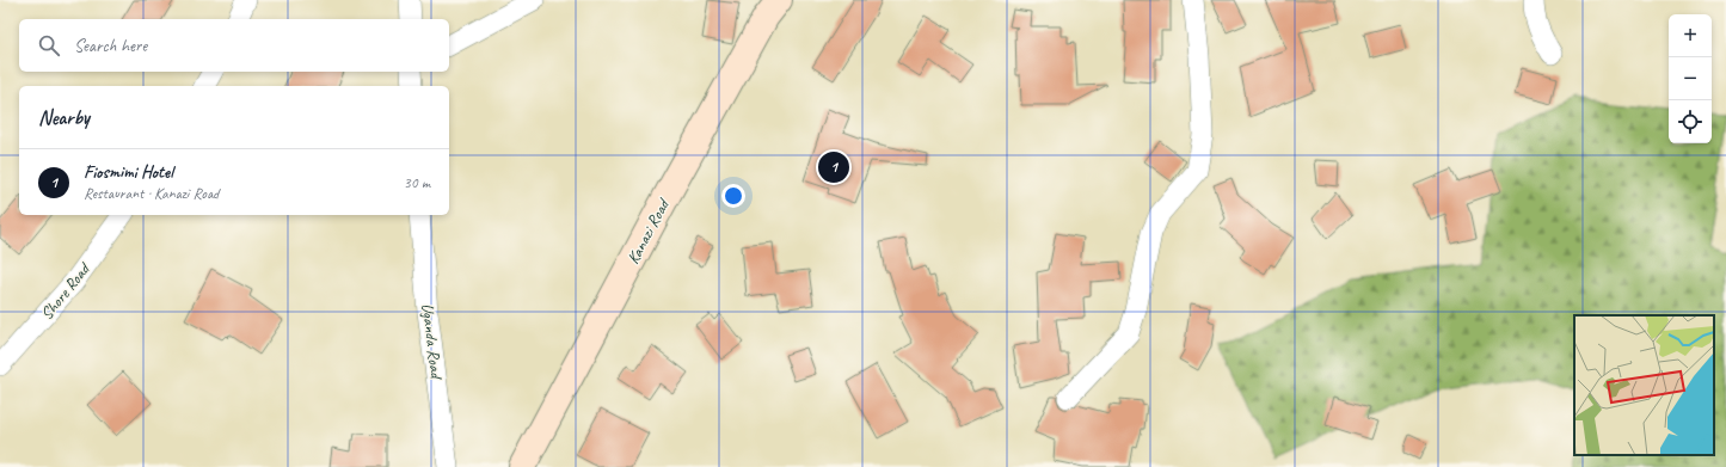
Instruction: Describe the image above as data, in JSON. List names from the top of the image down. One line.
{"streets":{"main road":["Kanazi Road"],"street":["Shore Road","Uganda Road"]},"page":{"map_buttons":["+","−"],"search":"Search here","heading":"Nearby","list":[{"mark":"1","name":"Fiosmimi Hotel","note":"Restaurant · Kanazi Road","value":"30 m"}],"pins":"1"}}
